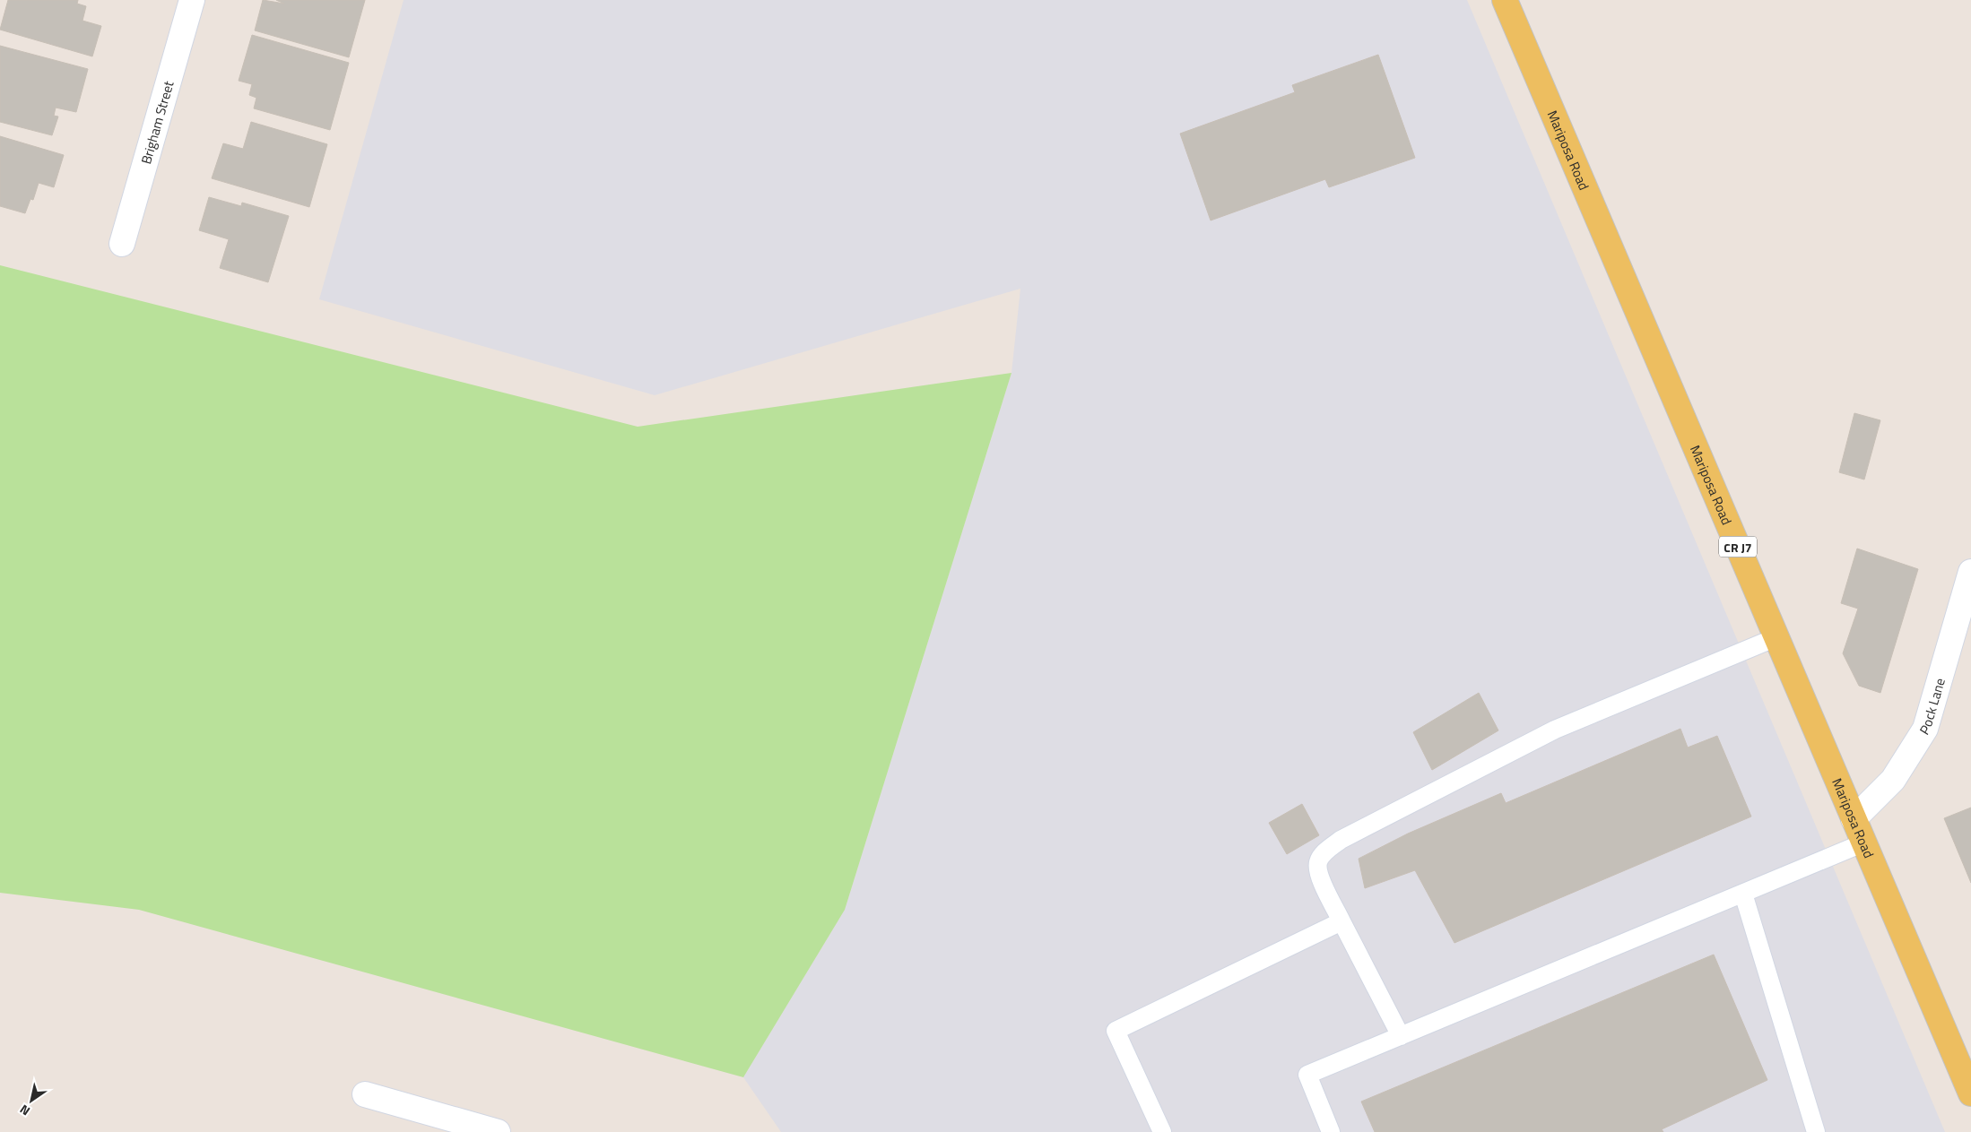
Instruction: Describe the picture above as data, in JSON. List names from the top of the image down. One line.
{"streets":{"main road":["Mariposa Road","CR J7"],"street":["Brigham Street","Pock Lane"]},"crossings":[["Mariposa Road","Pock Lane"]],"north":"bottom left"}
